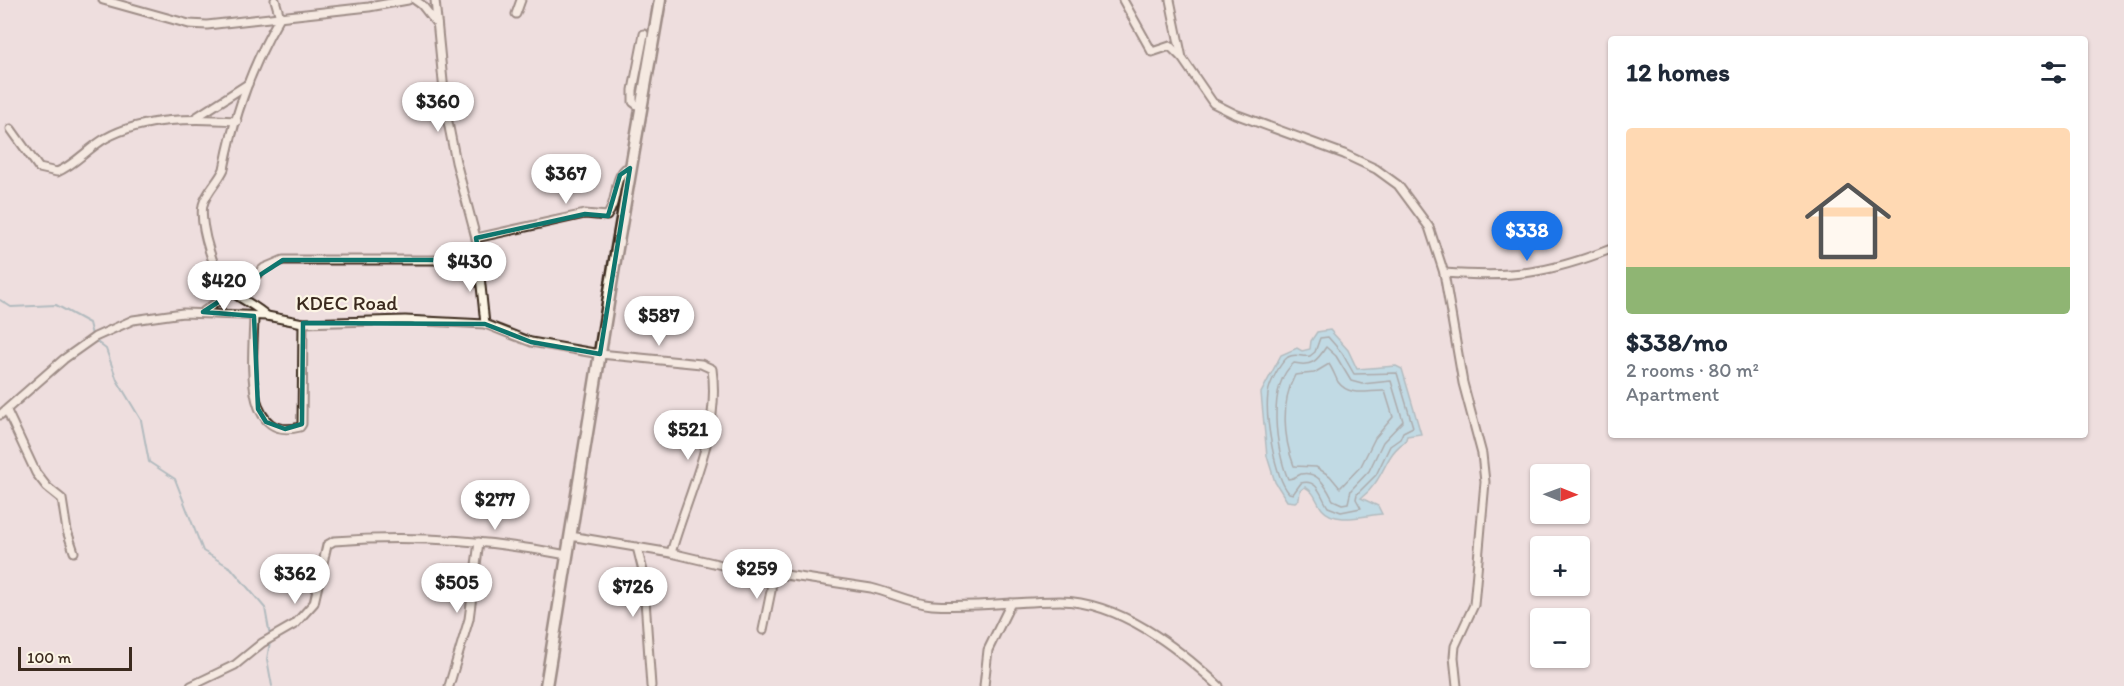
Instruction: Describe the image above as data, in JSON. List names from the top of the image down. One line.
{"streets":{"street":["KDEC Road"]},"scale_bar":"100 m","north":"right","page":{"heading":"12 homes","price":["$360","$367","$338","$430","$420","$587","$521","$277","$259","$362","$505","$726"],"list":[{"name":"$338/mo","note":"2 rooms · 80 m² · Apartment"}],"map_buttons":["+","−"],"scale":"100 m"}}
